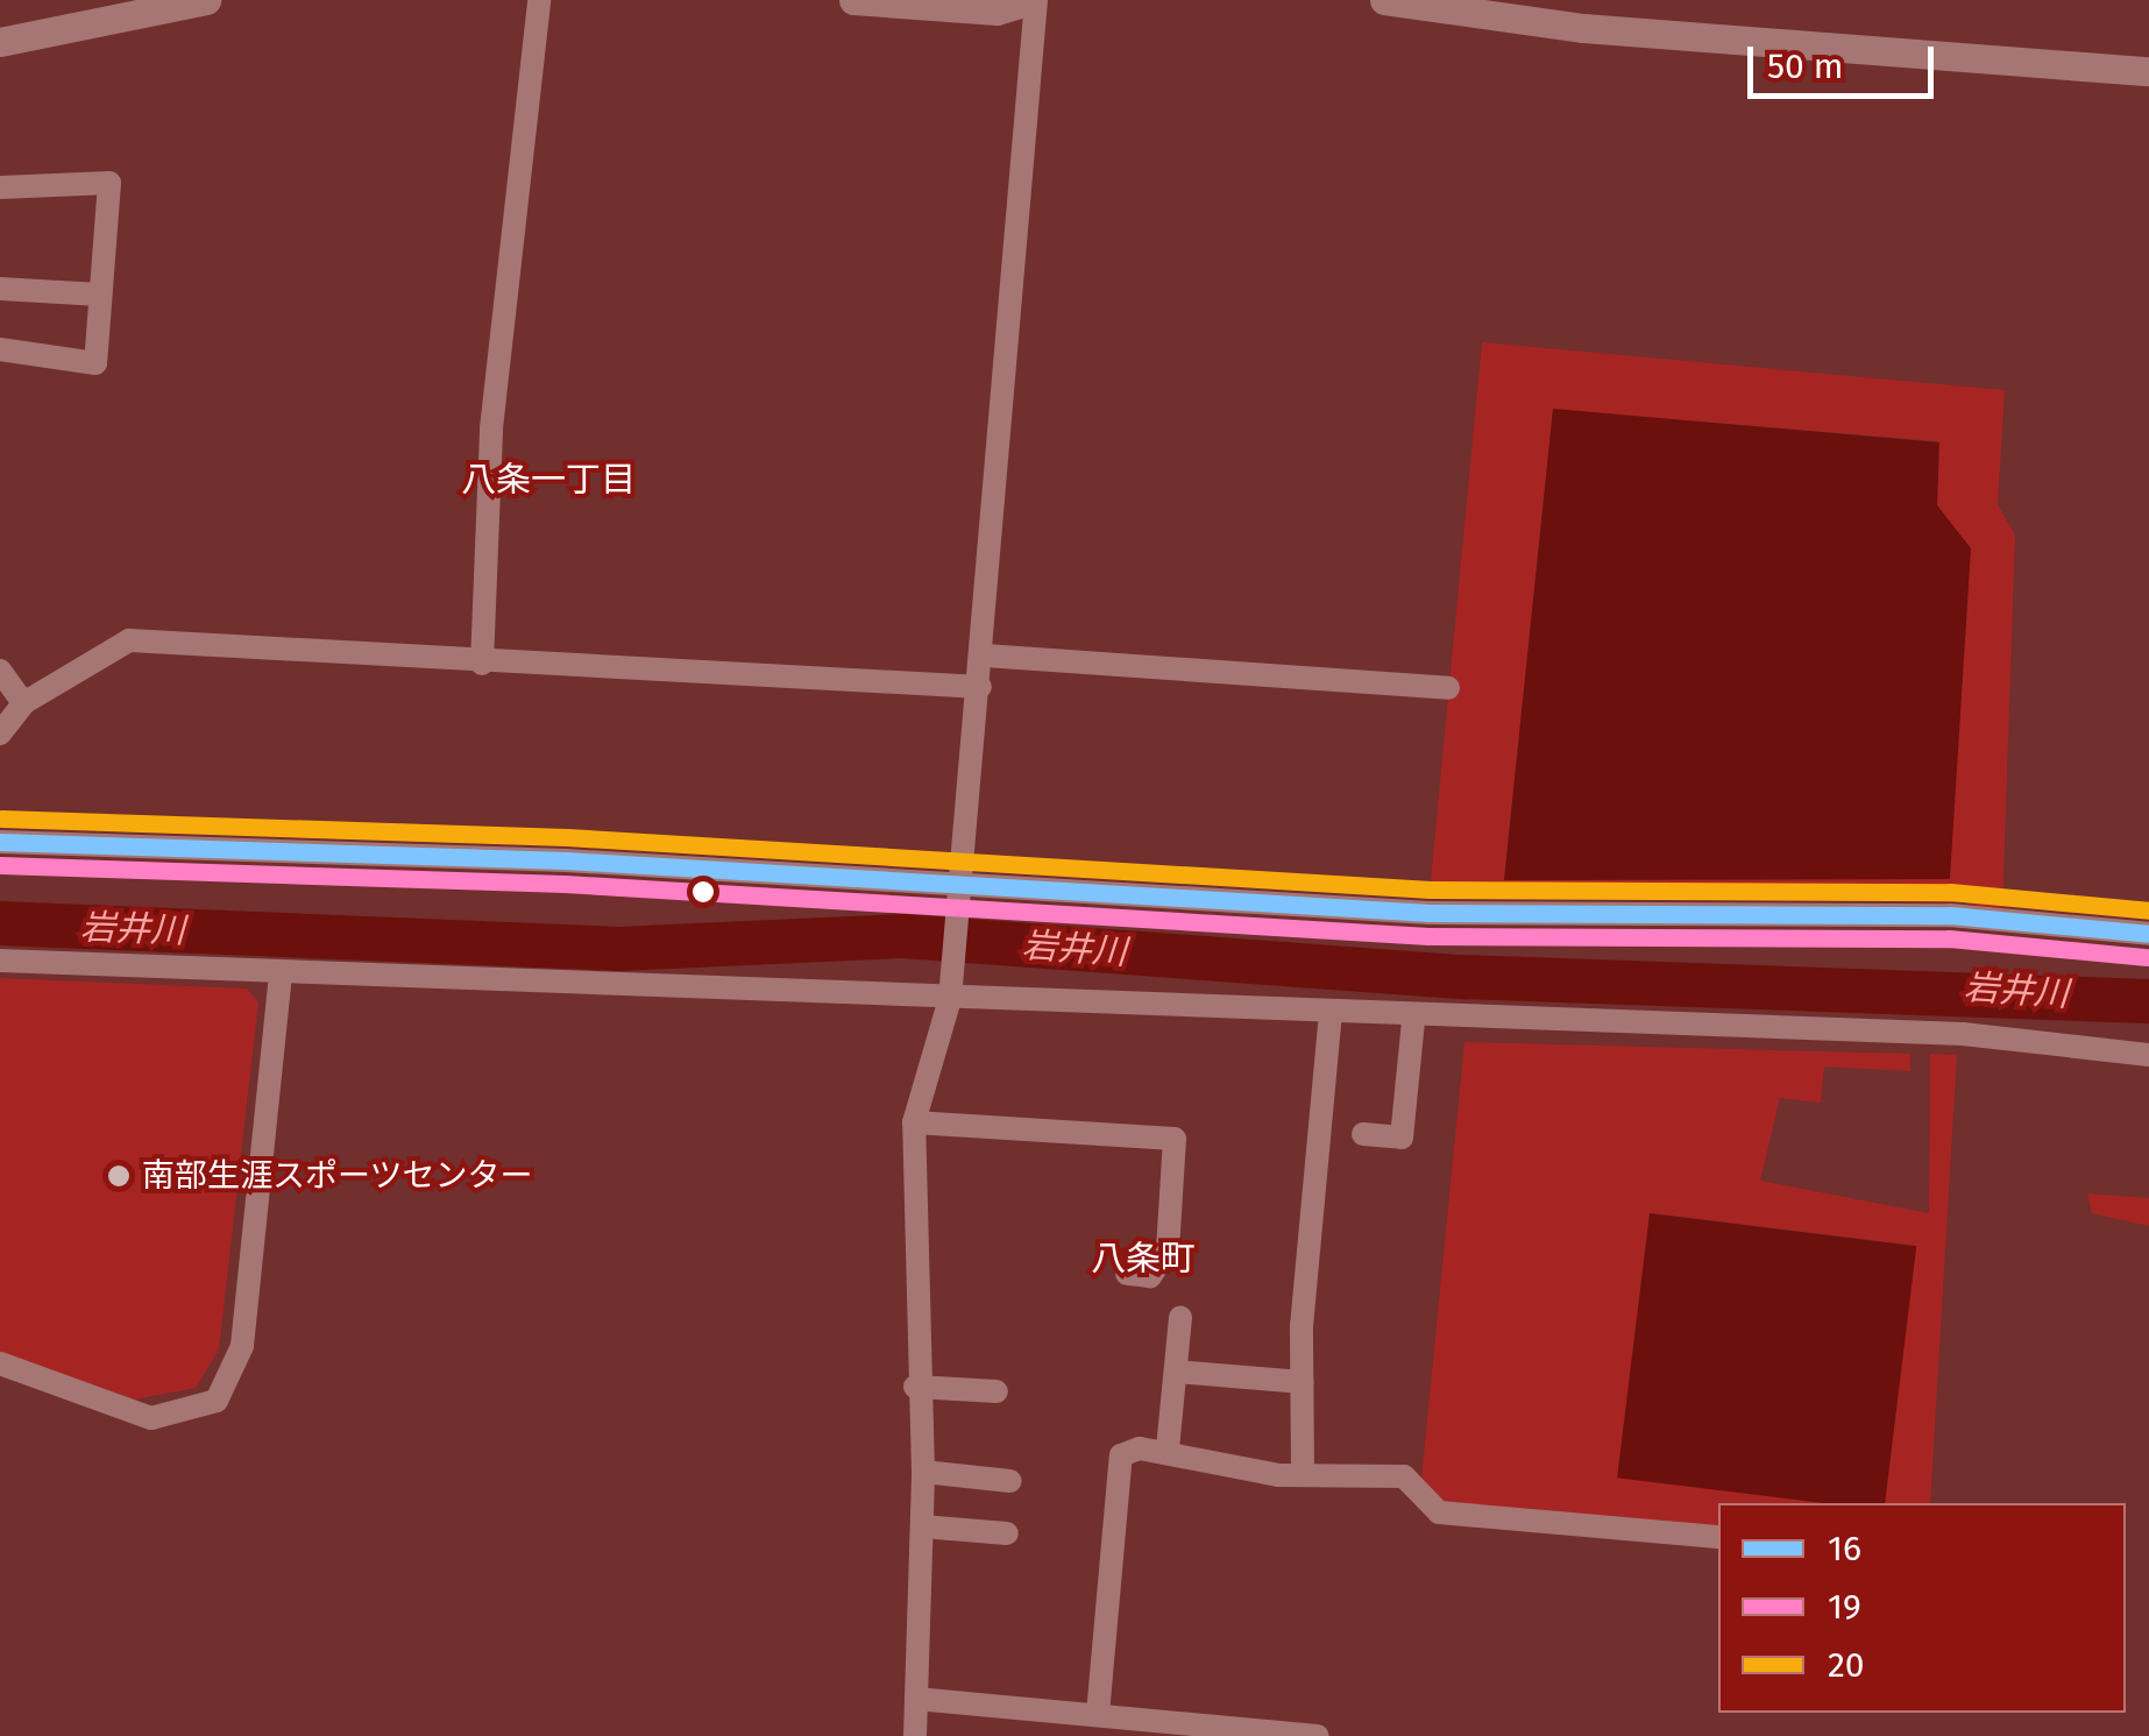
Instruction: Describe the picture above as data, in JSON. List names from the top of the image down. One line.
{"districts":["八条一丁目","八条町"],"water":["岩井川"],"places":["南部生涯スポーツセンター"],"lines":["transit line 20","transit line 16","transit line 19"],"legend":["16","19","20"],"scale_bar":"50 m"}
